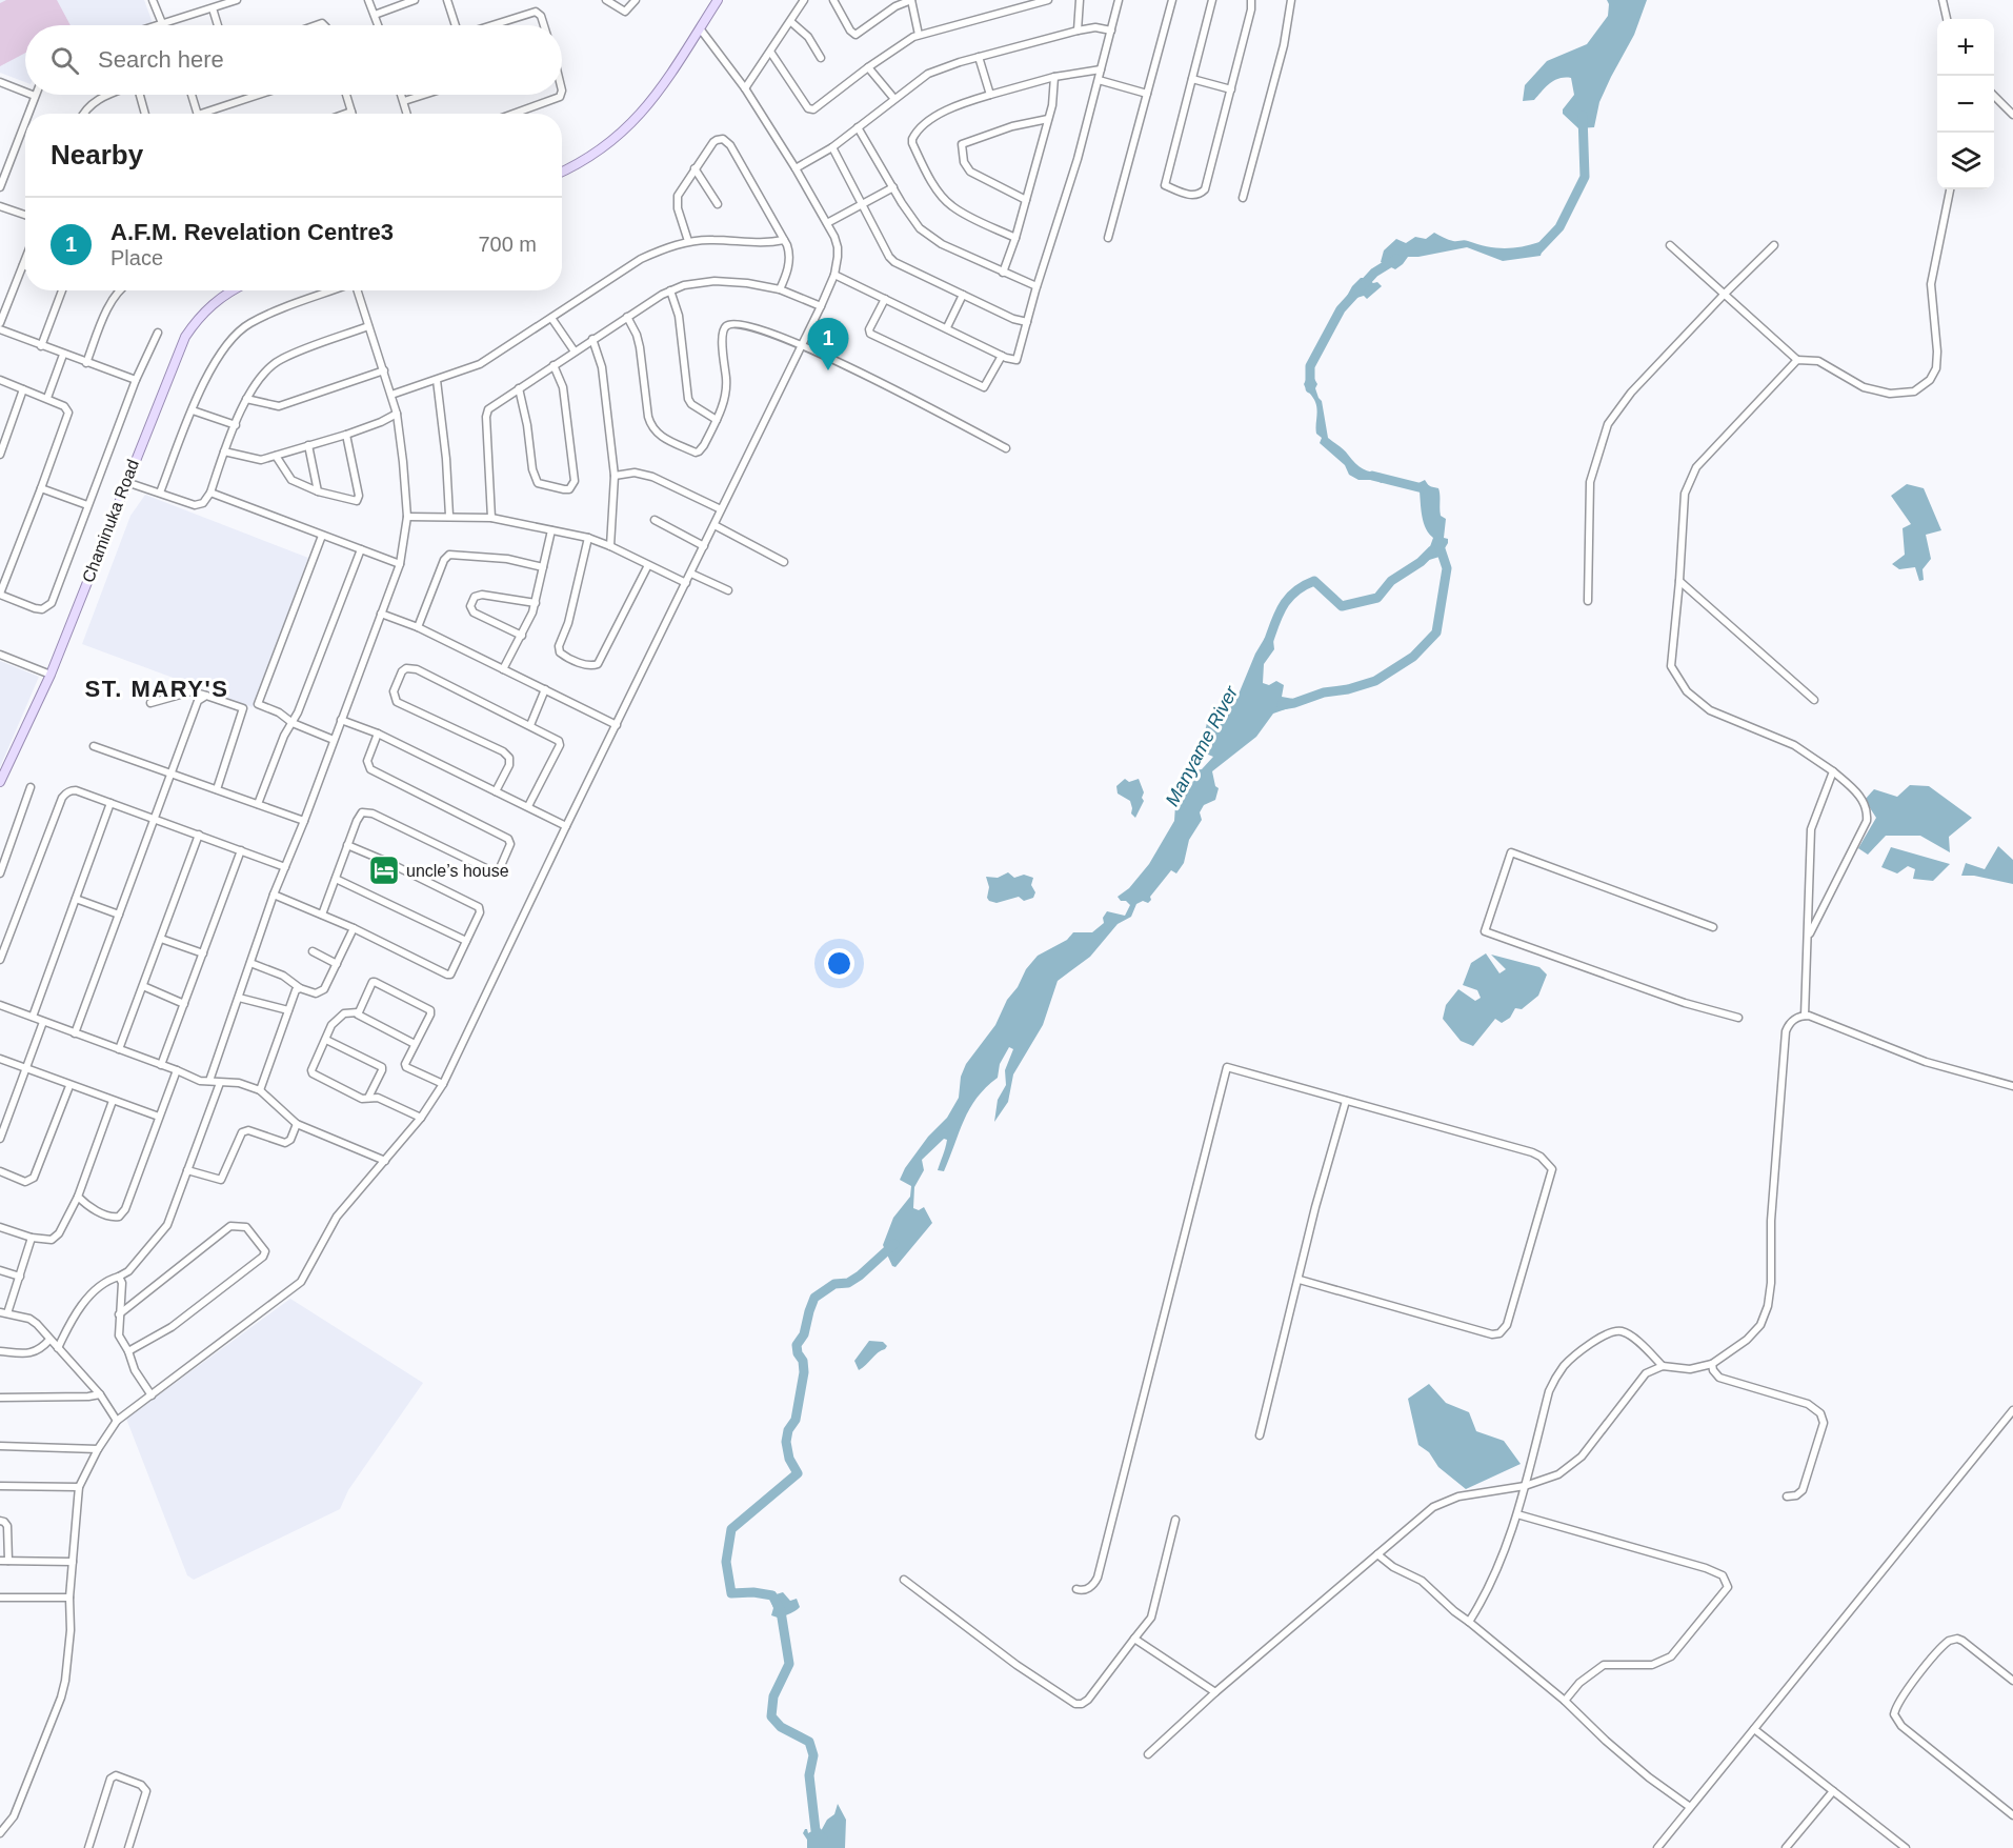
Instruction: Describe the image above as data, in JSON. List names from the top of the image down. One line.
{"streets":{"main road":["Chaminuka Road"]},"districts":["ST. MARY'S"],"water":["Manyame River"],"places":{"hotel":["uncle’s house"]},"page":{"map_buttons":["+","−"],"search":"Search here","heading":"Nearby","list":[{"mark":"1","name":"A.F.M. Revelation Centre3","note":"Place","value":"700 m"}],"pins":"1"}}
